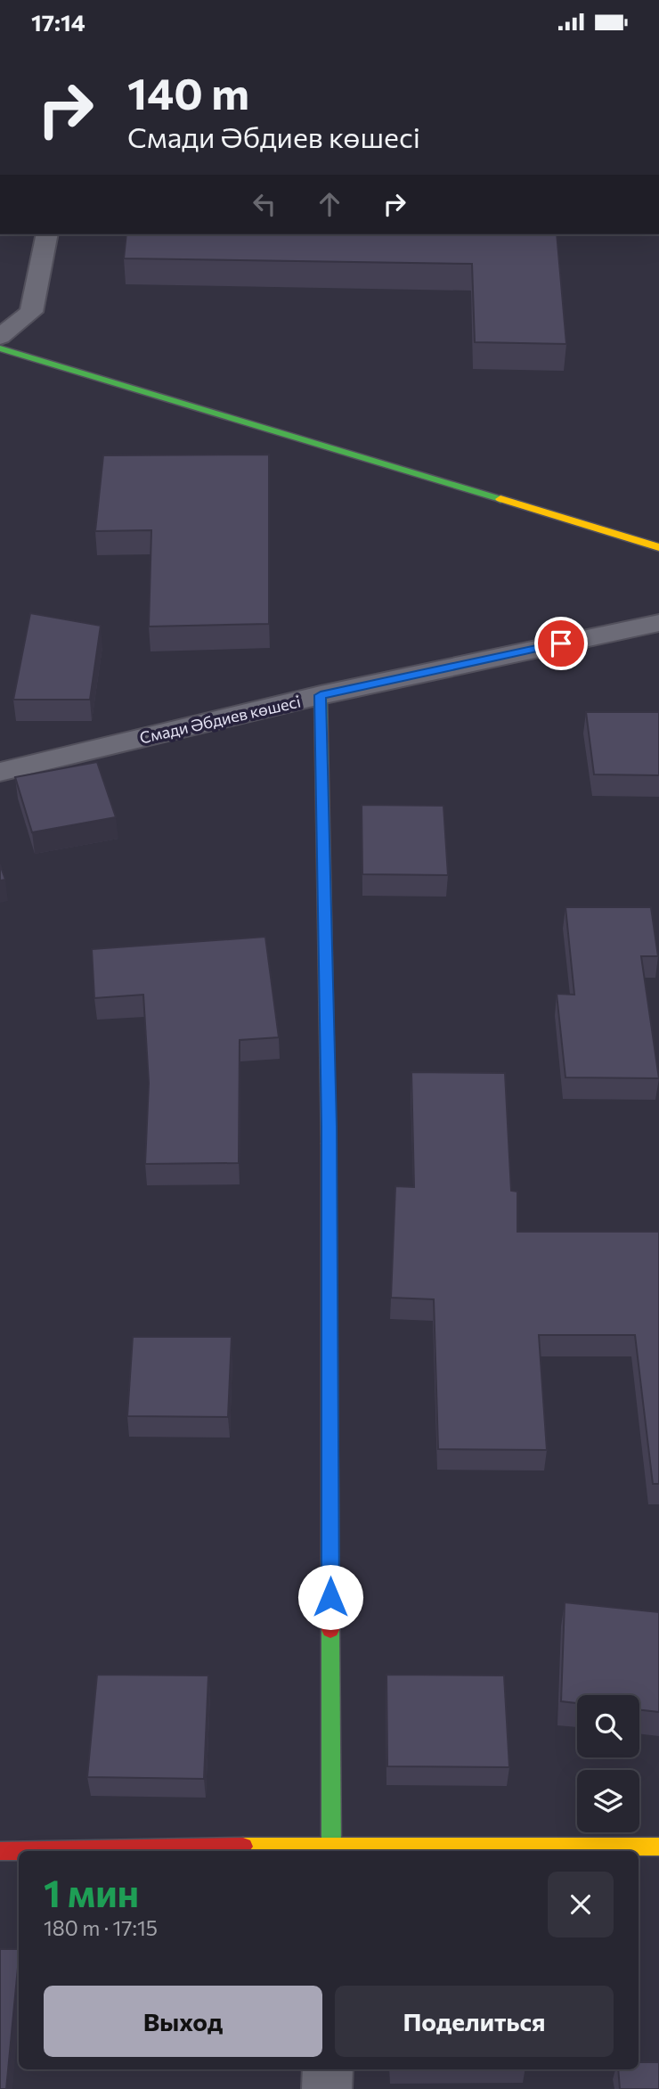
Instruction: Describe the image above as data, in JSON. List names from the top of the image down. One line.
{"streets":{"street":["Смади Әбдиев көшесі"]},"page":{"status":"17:14","turn":["140 m","Смади Әбдиев көшесі"],"heading":["1 мин","180 m · 17:15"],"buttons":["Выход","Поделиться"]}}
